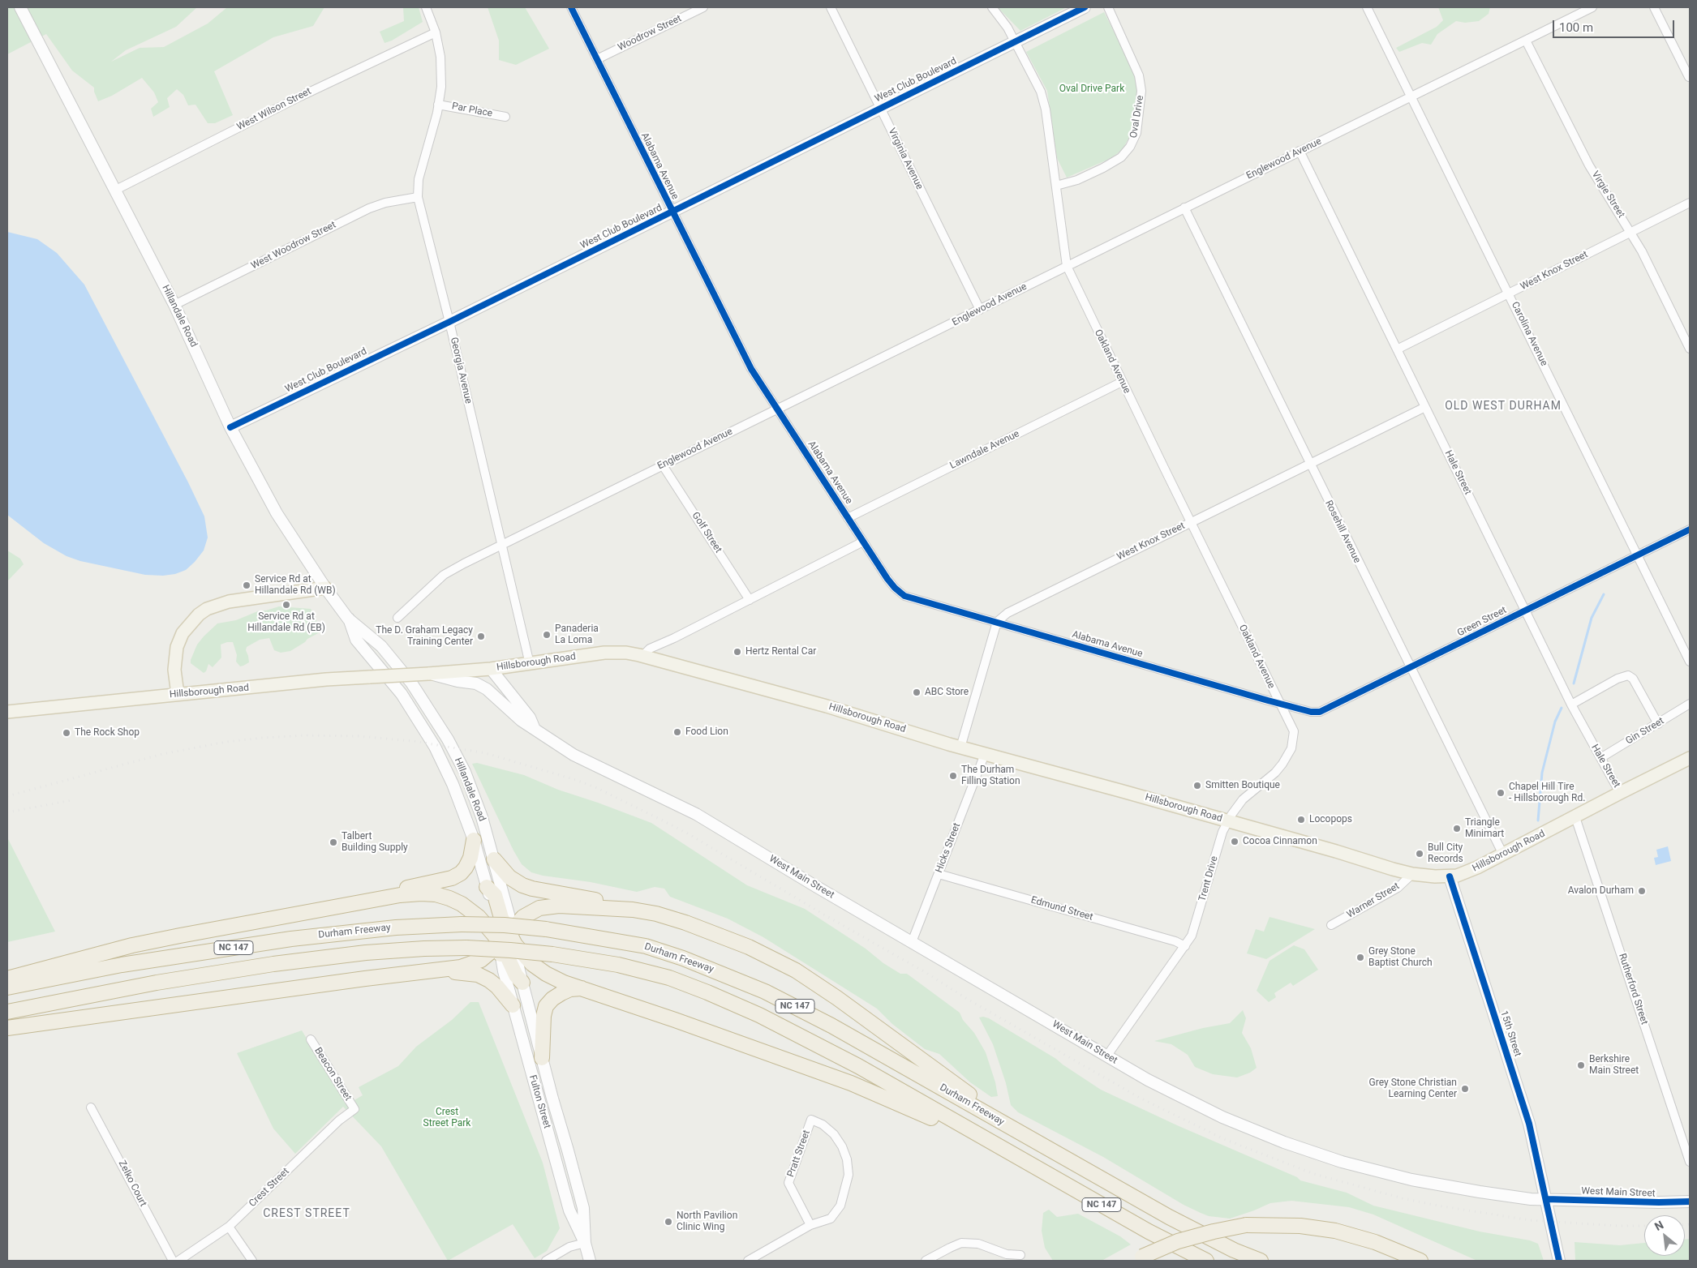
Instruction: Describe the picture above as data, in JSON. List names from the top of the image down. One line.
{"streets":{"highway":["Durham Freeway","NC 147"],"main road":["West Club Boulevard","Hillandale Road","Hillsborough Road","West Main Street","15th Street","Fulton Street"],"street":["Woodrow Street","West Wilson Street","Par Place","Oval Drive","Virginia Avenue","Englewood Avenue","Alabama Avenue","Virgie Street","West Woodrow Street","West Knox Street","Carolina Avenue","Oakland Avenue","Georgia Avenue","Lawndale Avenue","Hale Street","Rosehill Avenue","Golf Street","Green Street","Gin Street","Hicks Street","Trent Drive","Warner Street","Edmund Street","Rutherford Street","Beacon Street","Pratt Street","Zelko Court","Crest Street"]},"crossings":[["Woodrow Street","Alabama Avenue"],["West Club Boulevard","Virginia Avenue"],["West Club Boulevard","Alabama Avenue"],["West Club Boulevard","Hillandale Road"],["West Club Boulevard","Oakland Avenue"],["West Club Boulevard","Georgia Avenue"],["West Wilson Street","Hillandale Road"],["West Wilson Street","Georgia Avenue"],["Par Place","Georgia Avenue"],["Oval Drive","Oakland Avenue"],["Virginia Avenue","Englewood Avenue"],["Englewood Avenue","Alabama Avenue"],["Englewood Avenue","Virgie Street"],["Englewood Avenue","Carolina Avenue"],["Englewood Avenue","Oakland Avenue"],["Englewood Avenue","Georgia Avenue"],["Englewood Avenue","Hale Street"],["Englewood Avenue","Rosehill Avenue"],["Englewood Avenue","Golf Street"],["Alabama Avenue","West Knox Street"],["Alabama Avenue","Oakland Avenue"],["Alabama Avenue","Lawndale Avenue"],["Alabama Avenue","Green Street"],["Alabama Avenue","Trent Drive"],["Virgie Street","West Knox Street"],["West Woodrow Street","Hillandale Road"],["West Woodrow Street","Georgia Avenue"],["West Knox Street","Carolina Avenue"],["West Knox Street","Oakland Avenue"],["West Knox Street","Hale Street"],["West Knox Street","Rosehill Avenue"],["Hillandale Road","Fulton Street"],["Carolina Avenue","Green Street"],["Oakland Avenue","Lawndale Avenue"],["Oakland Avenue","Green Street"],["Oakland Avenue","Trent Drive"],["Georgia Avenue","Hillsborough Road"],["Hale Street","Green Street"],["Hale Street","Hillsborough Road"],["Hale Street","Gin Street"],["Rosehill Avenue","Green Street"],["Rosehill Avenue","Hillsborough Road"],["Green Street","Trent Drive"],["Hillsborough Road","Hicks Street"],["Hillsborough Road","West Main Street"],["Hillsborough Road","Trent Drive"],["Hillsborough Road","Warner Street"],["Hillsborough Road","Rutherford Street"],["Hillsborough Road","15th Street"],["Hicks Street","West Main Street"],["Hicks Street","Edmund Street"],["West Main Street","Trent Drive"],["West Main Street","15th Street"],["Trent Drive","Edmund Street"],["Beacon Street","Crest Street"]],"districts":["OLD WEST DURHAM","CREST STREET"],"parks":["Oval Drive Park","Crest Street Park"],"places":["Service Rd at Hillandale Rd (WB)","Service Rd at Hillandale Rd (EB)","Panaderia La Loma","The D. Graham Legacy Training Center","Hertz Rental Car","ABC Store","Food Lion","The Rock Shop","The Durham Filling Station","Smitten Boutique","Chapel Hill Tire - Hillsborough Rd.","Locopops","Triangle Minimart","Cocoa Cinnamon","Talbert Building Supply","Bull City Records","Avalon Durham","Grey Stone Baptist Church","Berkshire Main Street","Grey Stone Christian Learning Center","North Pavilion Clinic Wing"],"scale_bar":"100 m","north":"top left"}
